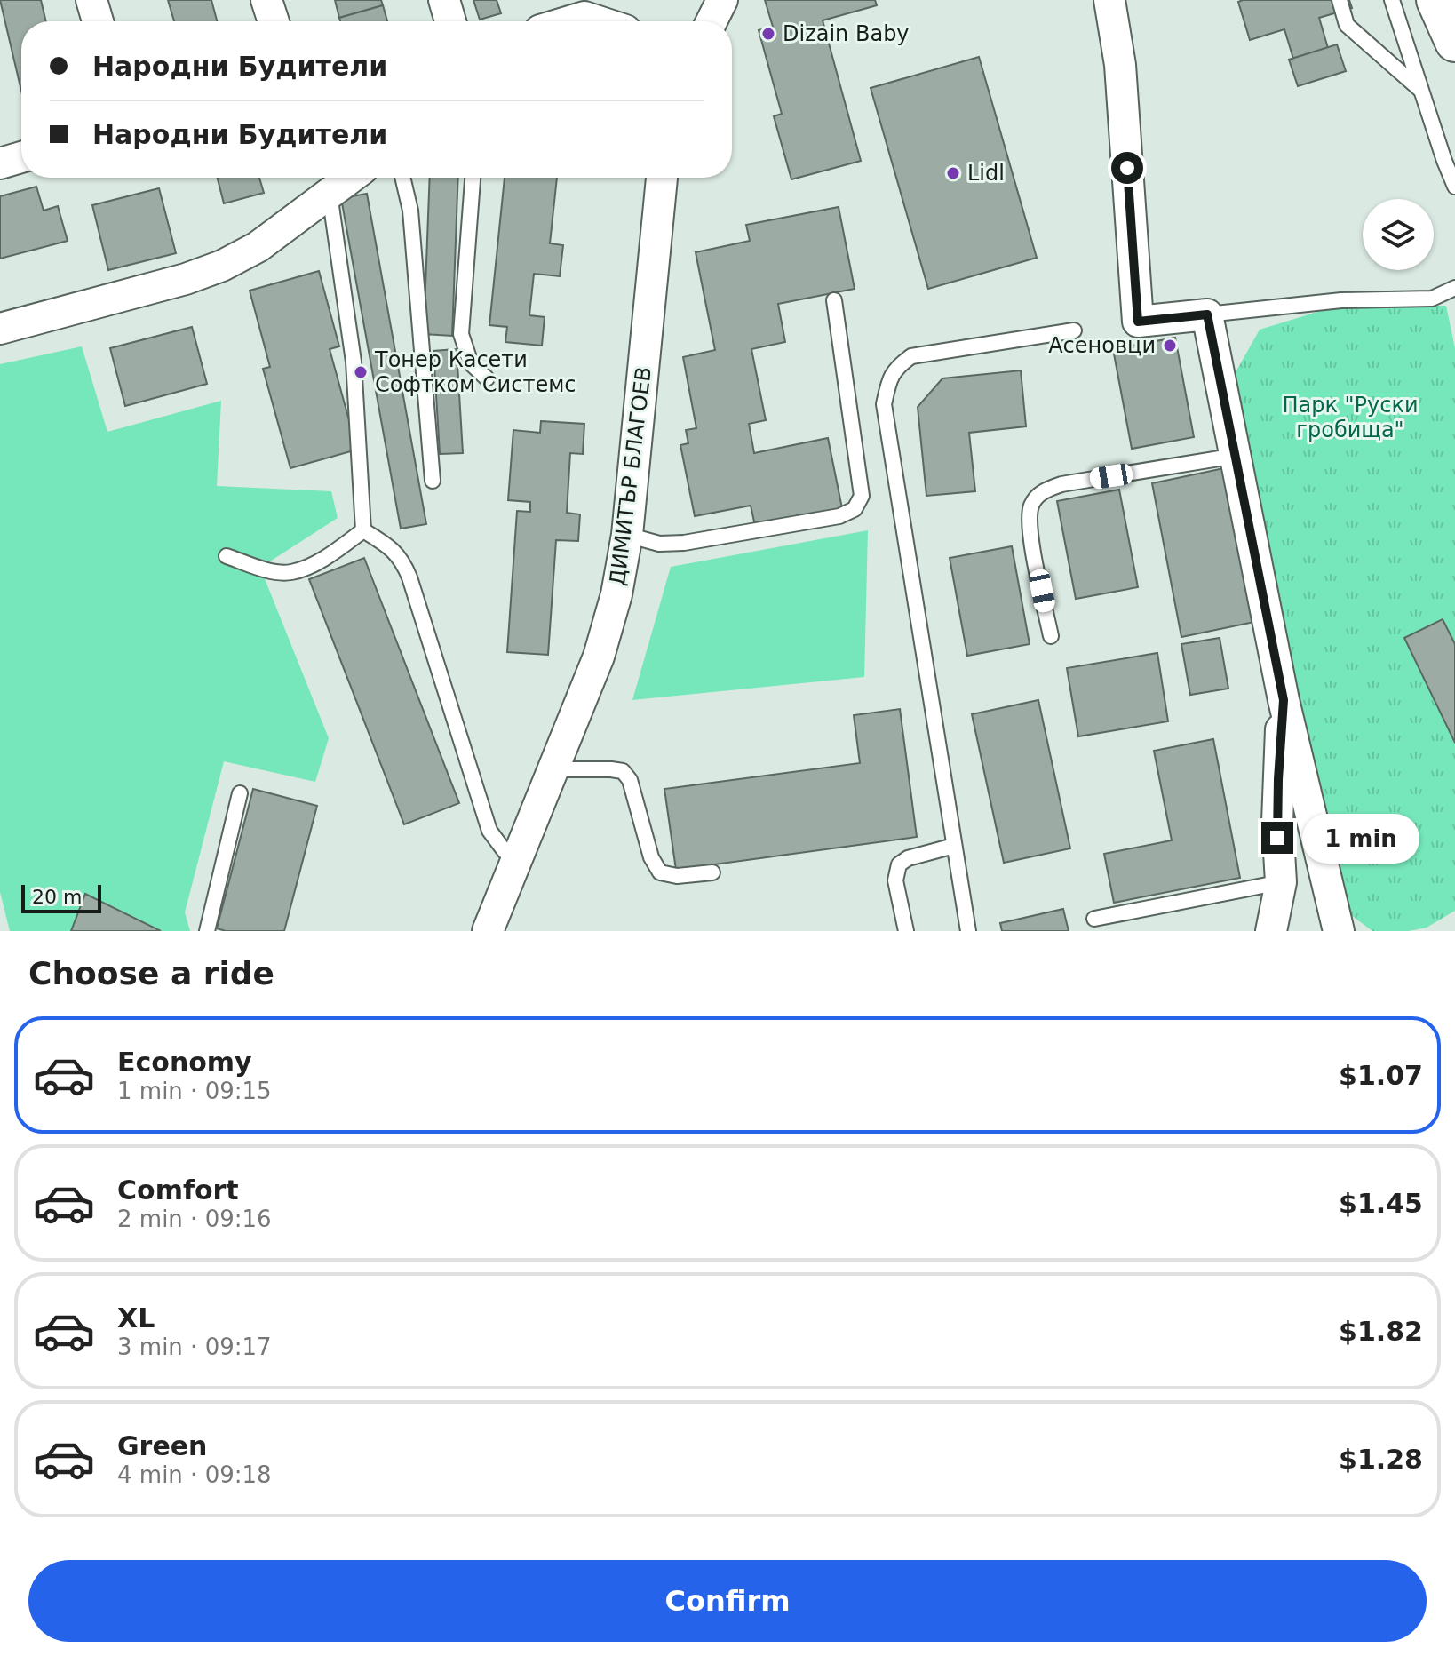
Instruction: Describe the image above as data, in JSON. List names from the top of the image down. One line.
{"streets":{"street":["ДИМИТЪР БЛАГОЕВ"]},"parks":["Парк \"Руски гробища\""],"places":["Dizain Baby","Lidl","Асеновци","Тонер Касети Софтком Системс"],"scale_bar":"20 m","page":{"banner":["Народни Будители","Народни Будители"],"bubble":"1 min","scale":"20 m","heading":"Choose a ride","list":[{"name":"Economy","note":"1 min · 09:15","value":"$1.07"},{"name":"Comfort","note":"2 min · 09:16","value":"$1.45"},{"name":"XL","note":"3 min · 09:17","value":"$1.82"},{"name":"Green","note":"4 min · 09:18","value":"$1.28"}],"buttons":"Confirm"}}
